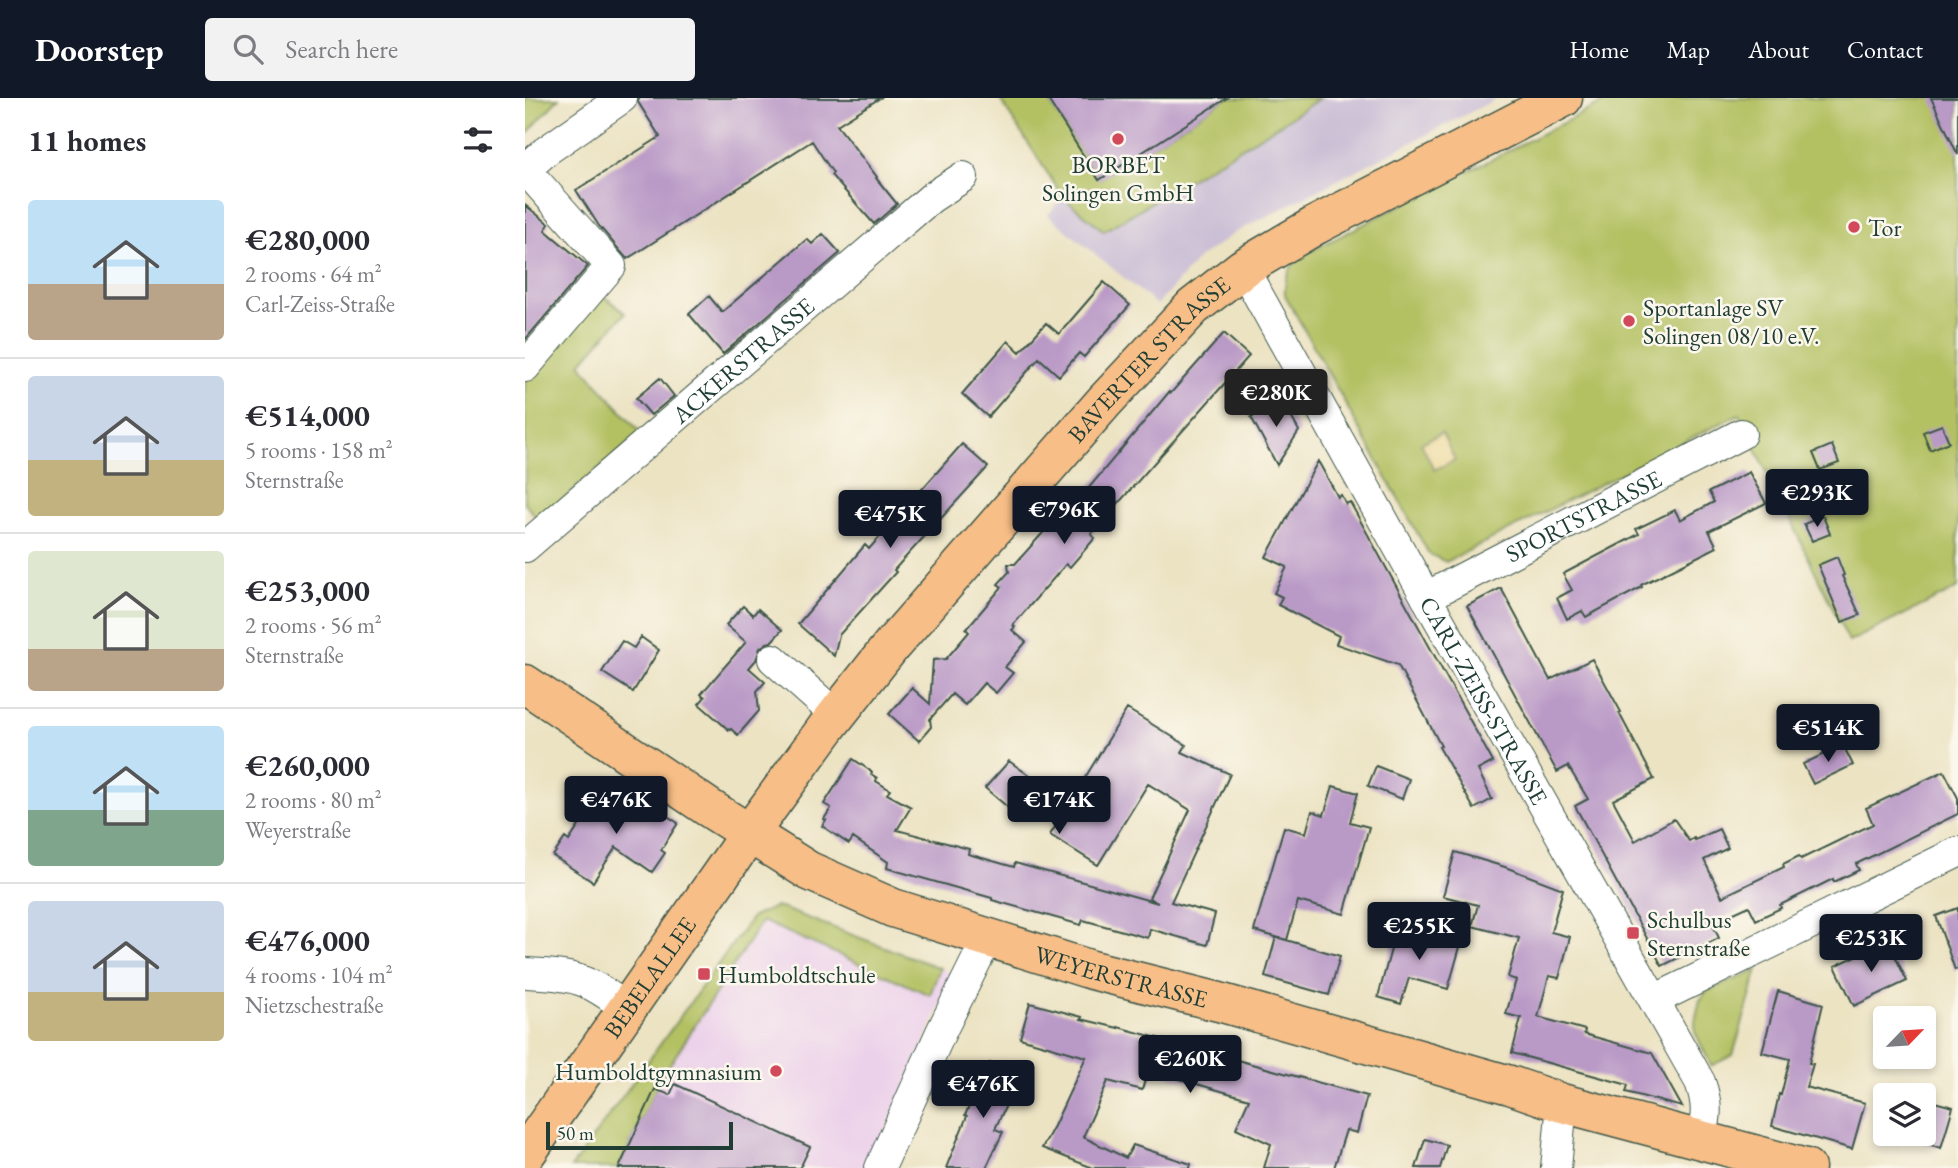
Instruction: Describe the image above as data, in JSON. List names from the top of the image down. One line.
{"streets":{"main road":["BAVERTER STRASSE","WEYERSTRASSE","BEBELALLEE"],"street":["ACKERSTRASSE","SPORTSTRASSE","CARL-ZEISS-STRASSE"]},"crossings":[["BAVERTER STRASSE","CARL-ZEISS-STRASSE"],["BAVERTER STRASSE","WEYERSTRASSE"],["BAVERTER STRASSE","BEBELALLEE"],["SPORTSTRASSE","CARL-ZEISS-STRASSE"],["CARL-ZEISS-STRASSE","WEYERSTRASSE"],["WEYERSTRASSE","BEBELALLEE"]],"places":{"other":["BORBET Solingen GmbH","Tor","Sportanlage SV Solingen 08/10 e.V.","Humboldtgymnasium"],"transit":["Schulbus Sternstraße","Humboldtschule"]},"scale_bar":"50 m","north":"top right","page":{"header":"Doorstep","search":"Search here","nav":["Home","Map","About","Contact"],"heading":"11 homes","list":[{"name":"€280,000","note":"2 rooms · 64 m² · Carl-Zeiss-Straße"},{"name":"€514,000","note":"5 rooms · 158 m² · Sternstraße"},{"name":"€253,000","note":"2 rooms · 56 m² · Sternstraße"},{"name":"€260,000","note":"2 rooms · 80 m² · Weyerstraße"},{"name":"€476,000","note":"4 rooms · 104 m² · Nietzschestraße"}],"price":["€280K","€293K","€796K","€475K","€514K","€476K","€174K","€255K","€253K","€260K","€476K"],"scale":"50 m"}}
